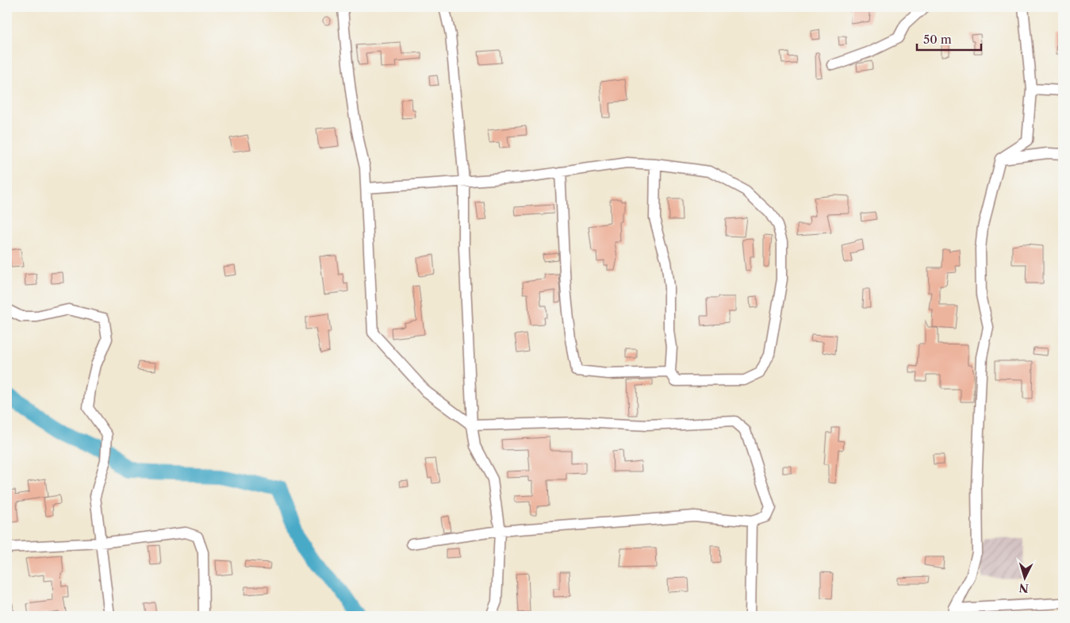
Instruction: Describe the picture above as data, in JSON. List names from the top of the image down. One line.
{"scale_bar":"50 m","north":"bottom"}
